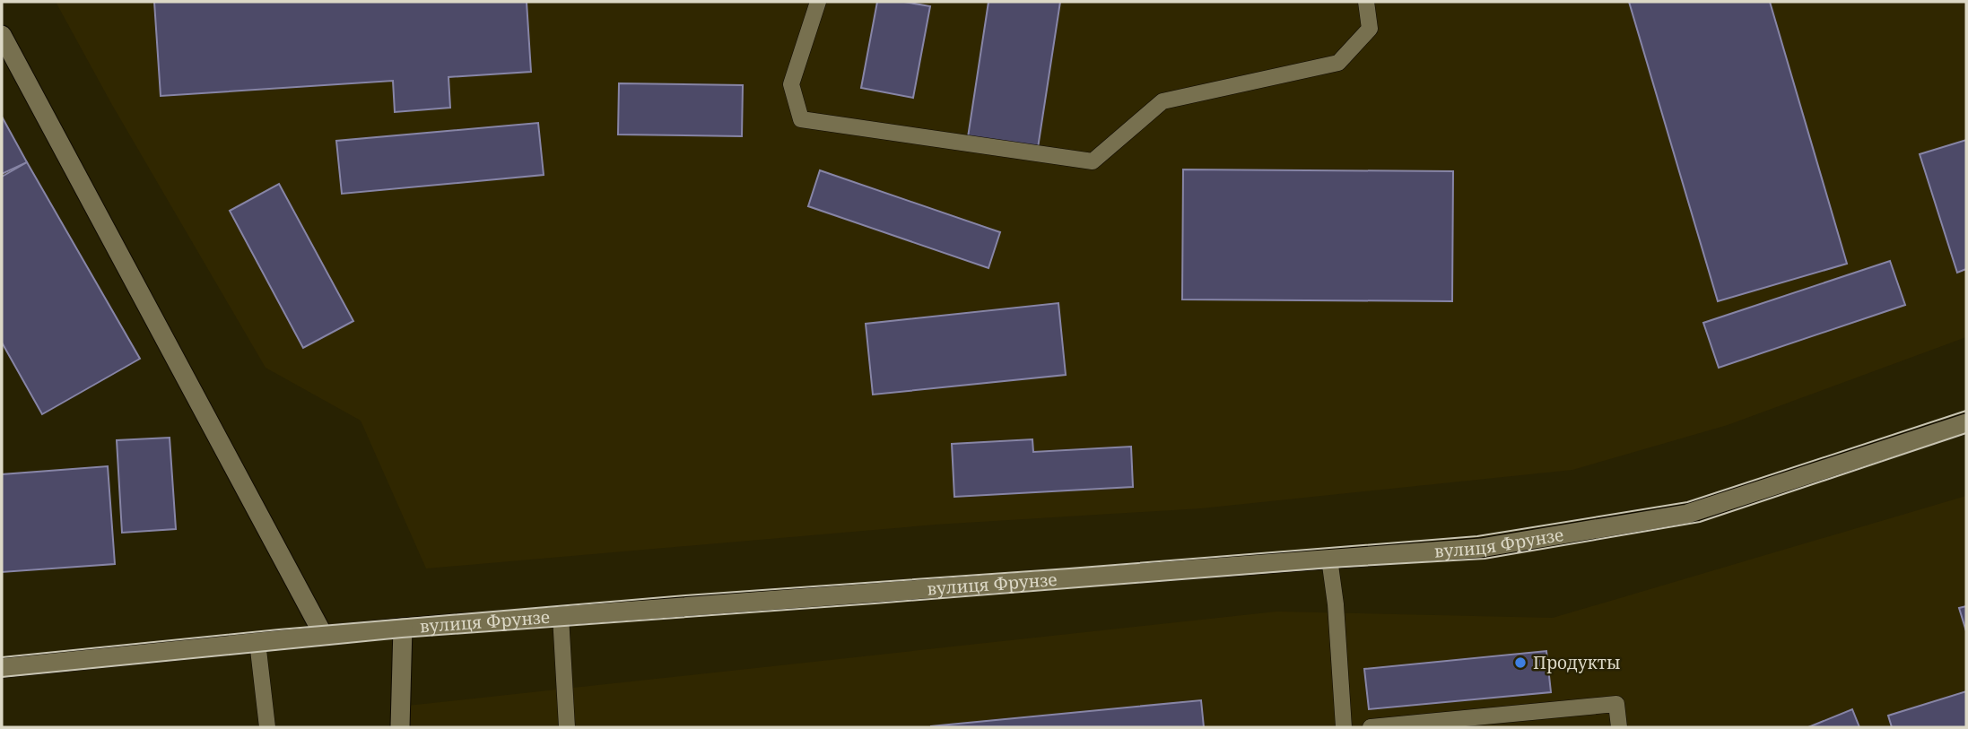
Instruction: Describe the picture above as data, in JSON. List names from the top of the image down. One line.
{"streets":{"street":["вулиця Фрунзе"]},"places":["Продукты"]}
